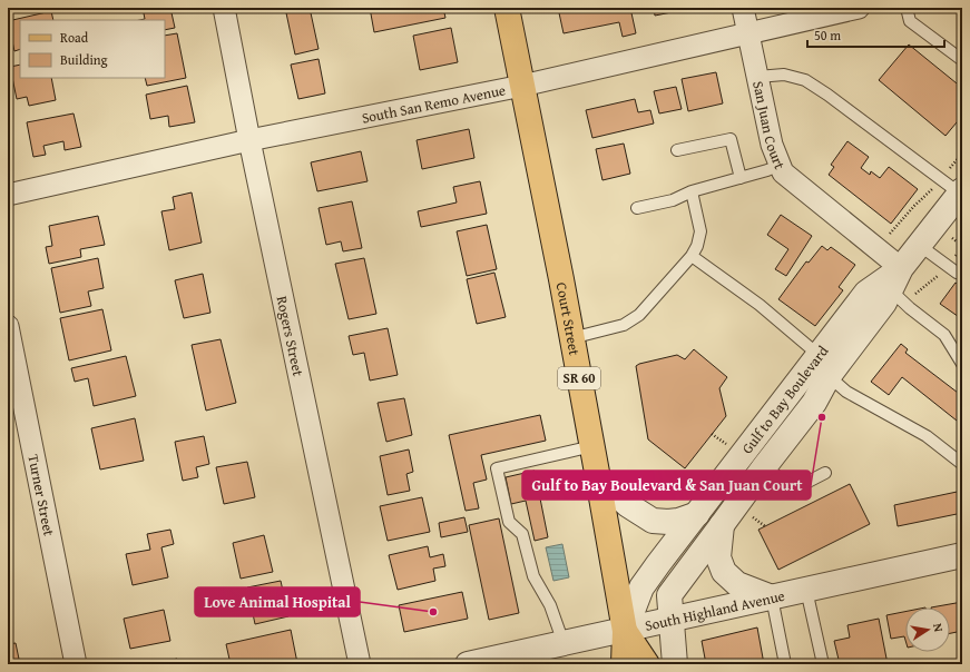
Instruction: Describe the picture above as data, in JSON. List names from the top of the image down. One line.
{"streets":{"main road":["Court Street","SR 60","Gulf to Bay Boulevard"],"street":["South San Remo Avenue","San Juan Court","Rogers Street","Turner Street","South Highland Avenue"]},"crossings":[["South San Remo Avenue","San Juan Court"],["South San Remo Avenue","Court Street"],["South San Remo Avenue","Rogers Street"],["San Juan Court","Gulf to Bay Boulevard"],["Court Street","SR 60"],["Court Street","Gulf to Bay Boulevard"],["Court Street","South Highland Avenue"],["SR 60","Gulf to Bay Boulevard"],["SR 60","South Highland Avenue"],["Gulf to Bay Boulevard","South Highland Avenue"]],"places":["Gulf to Bay Boulevard & San Juan Court","Love Animal Hospital"],"legend":["Road","Building"],"scale_bar":"50 m","north":"right"}
